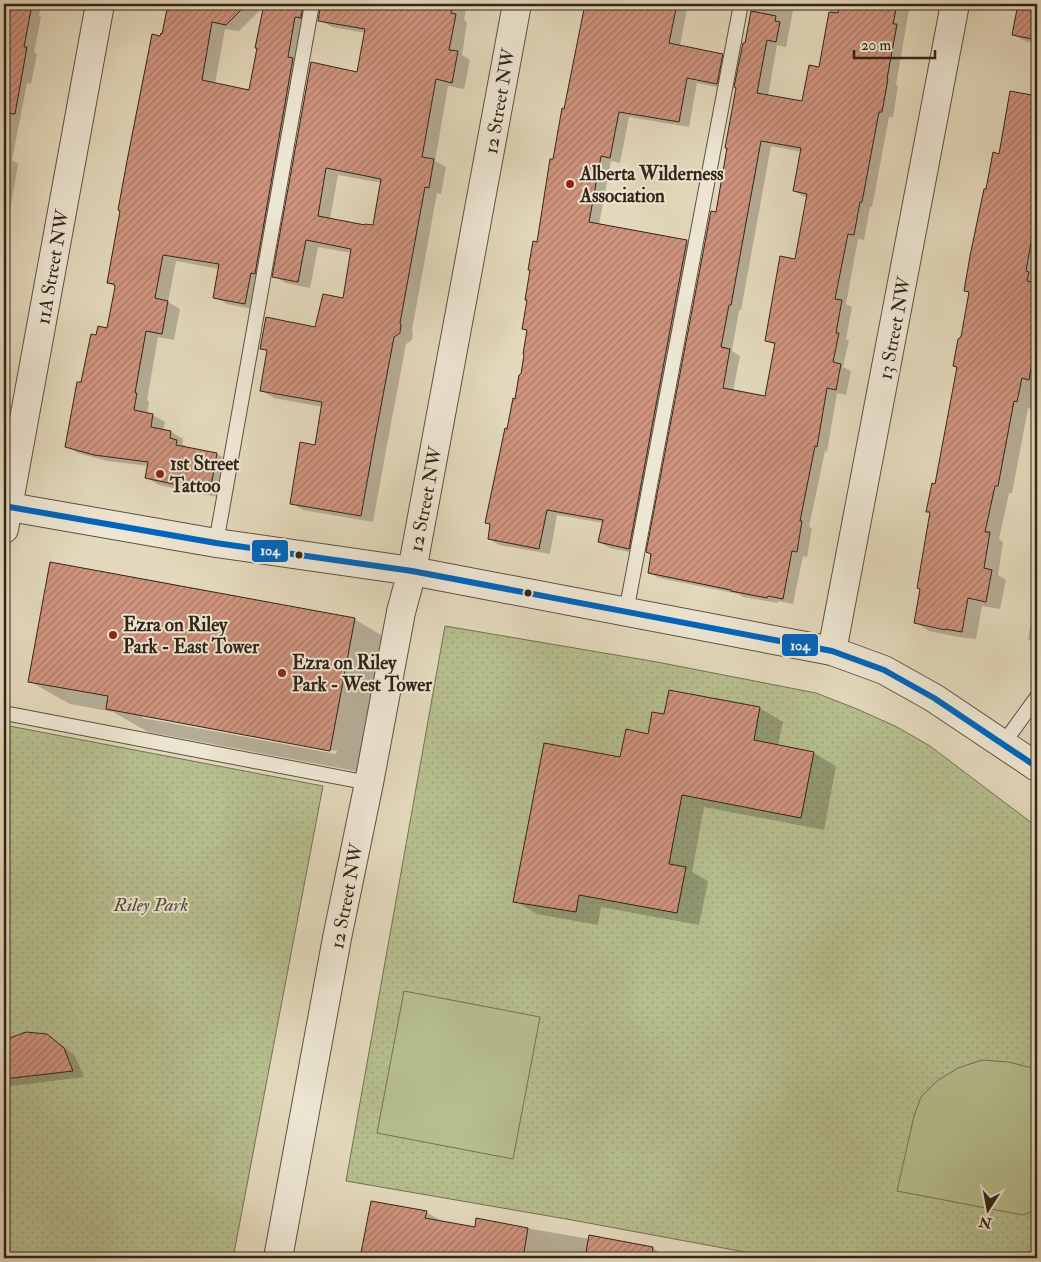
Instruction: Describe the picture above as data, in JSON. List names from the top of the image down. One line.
{"streets":{"street":["12 Street NW","11A Street NW","13 Street NW"]},"parks":["Riley Park"],"places":["Alberta Wilderness Association","1st Street Tattoo","Ezra on Riley Park - East Tower","Ezra on Riley Park - West Tower"],"lines":["transit line 104"],"scale_bar":"20 m","north":"bottom"}
